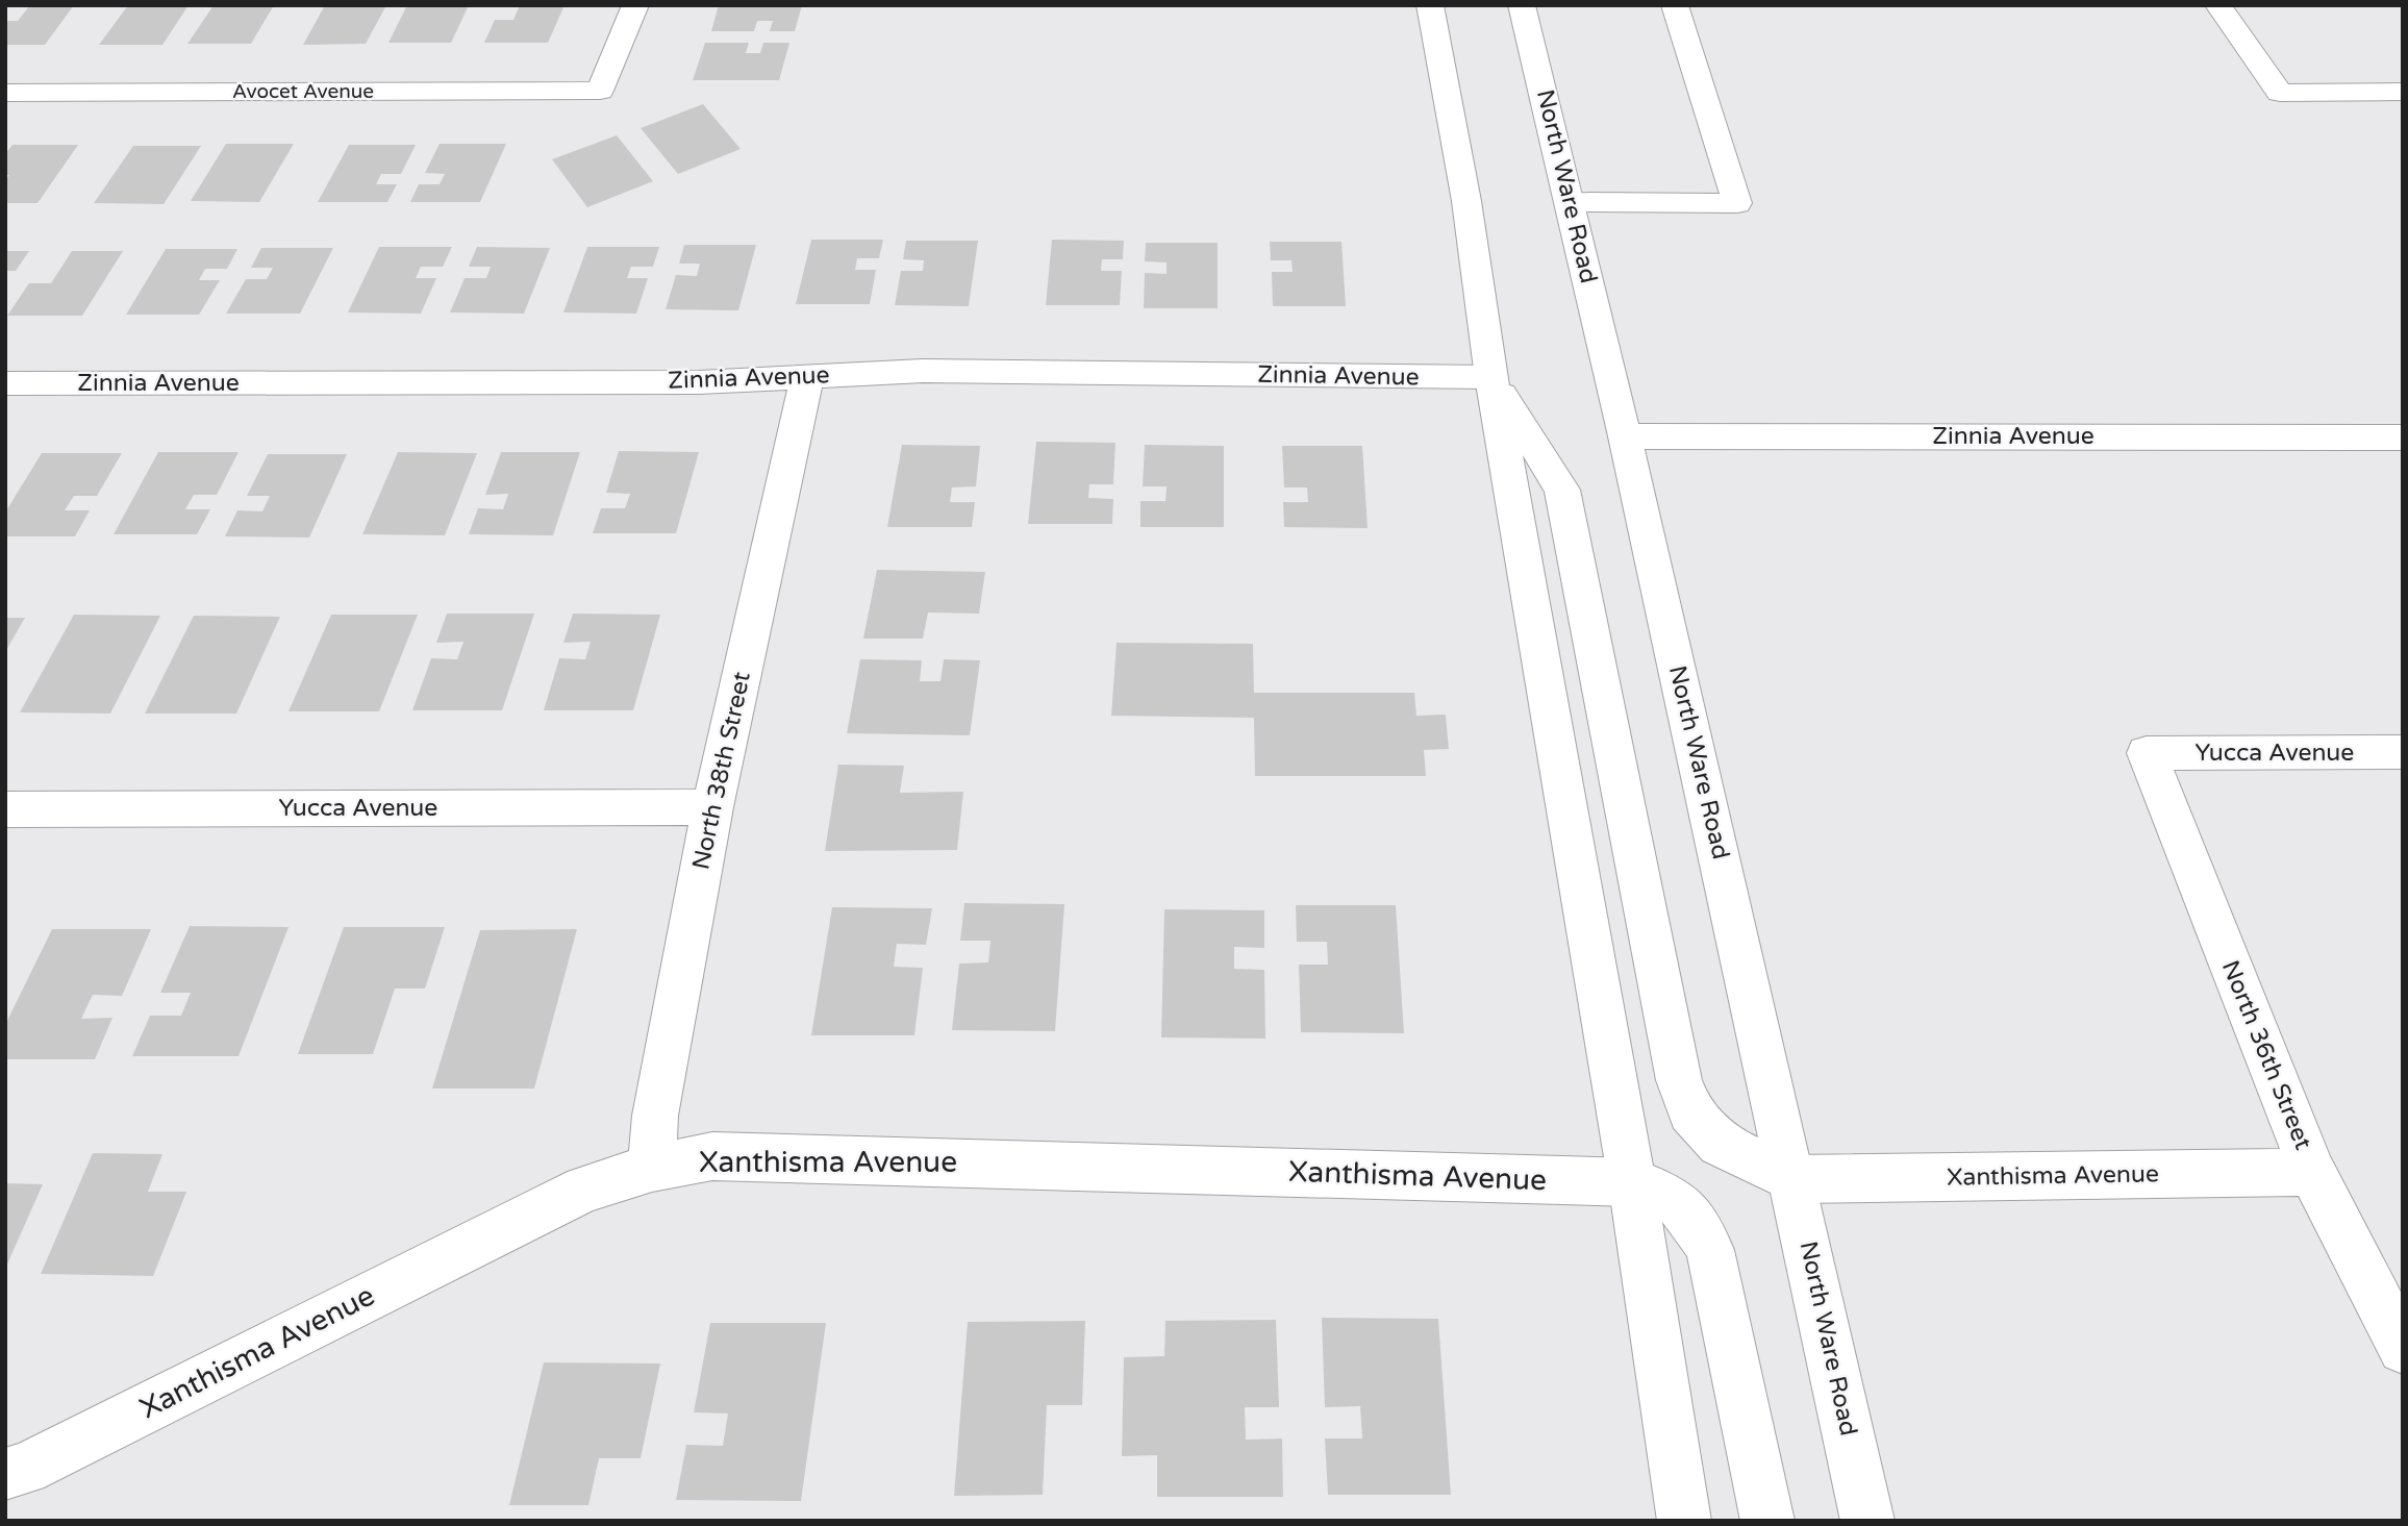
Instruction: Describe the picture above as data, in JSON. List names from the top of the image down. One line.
{"streets":{"street":["Avocet Avenue","North Ware Road","Zinnia Avenue","Yucca Avenue","North 38th Street","North 36th Street","Xanthisma Avenue"]},"crossings":[["North Ware Road","Zinnia Avenue"],["North Ware Road","Xanthisma Avenue"],["Zinnia Avenue","North 38th Street"],["Yucca Avenue","North 38th Street"],["Yucca Avenue","North 36th Street"],["North 38th Street","Xanthisma Avenue"],["North 36th Street","Xanthisma Avenue"]]}
